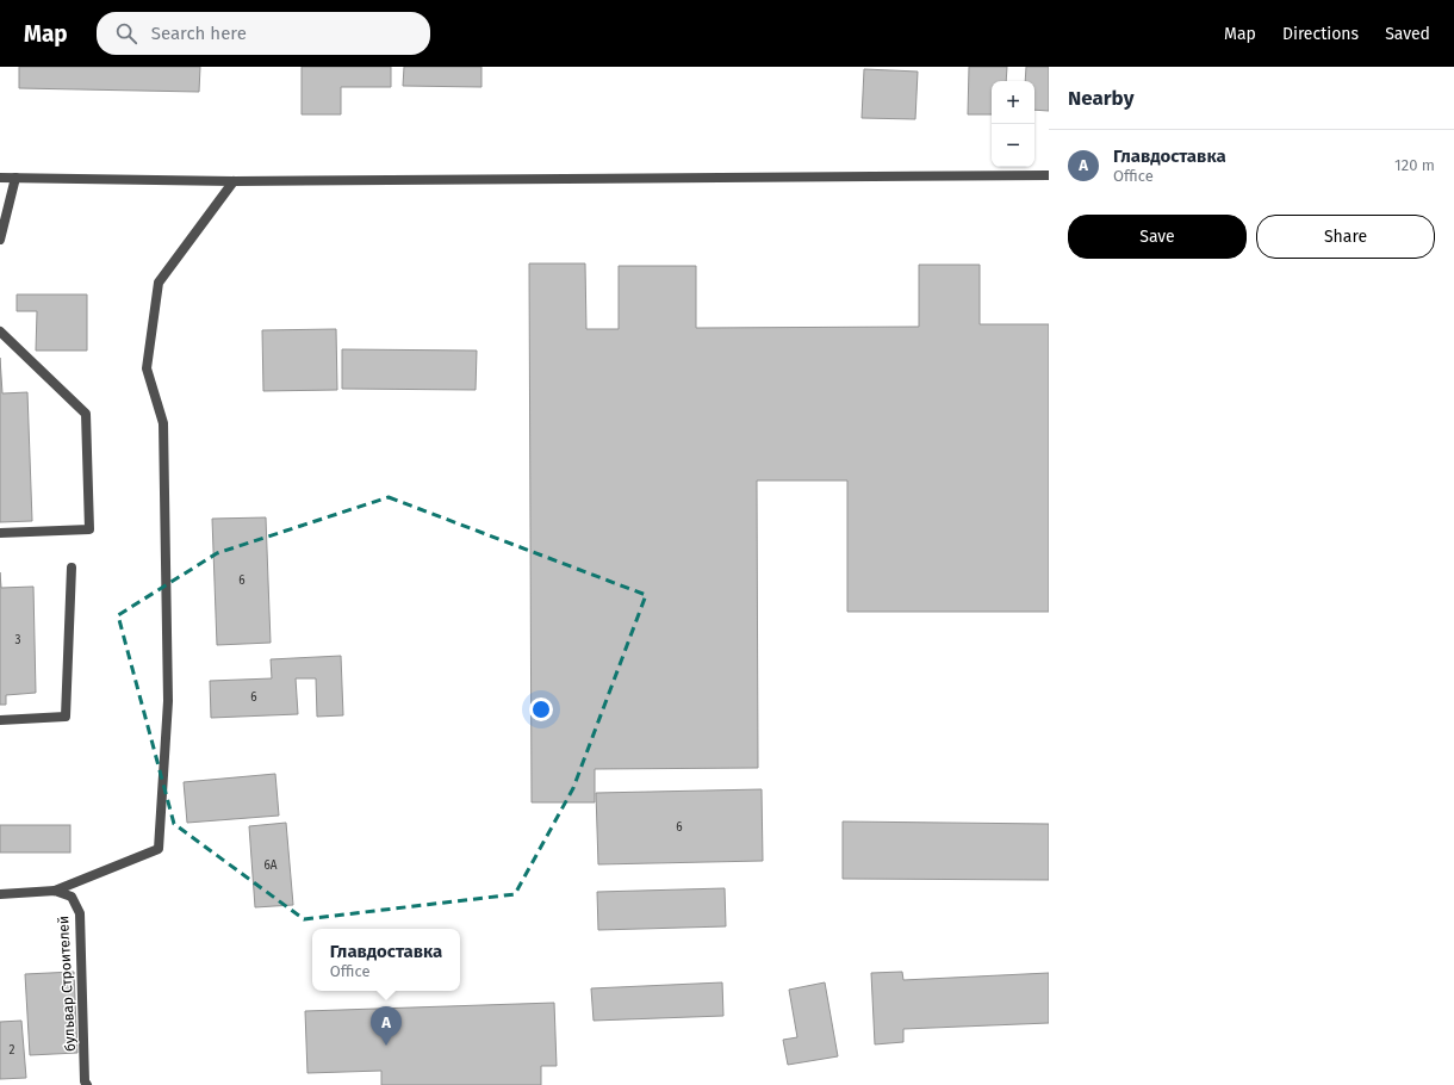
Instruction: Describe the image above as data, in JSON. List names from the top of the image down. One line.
{"streets":{"street":["бульвар Строителей"]},"house_numbers":["6","3","6","6","6А","2"],"page":{"header":"Map","search":"Search here","nav":["Map","Directions","Saved"],"heading":"Nearby","map_buttons":["+","−"],"list":[{"mark":"A","name":"Главдоставка","note":"Office","value":"120 m"}],"buttons":["Save","Share"],"popup":["Главдоставка","Office"],"pins":"A"}}
